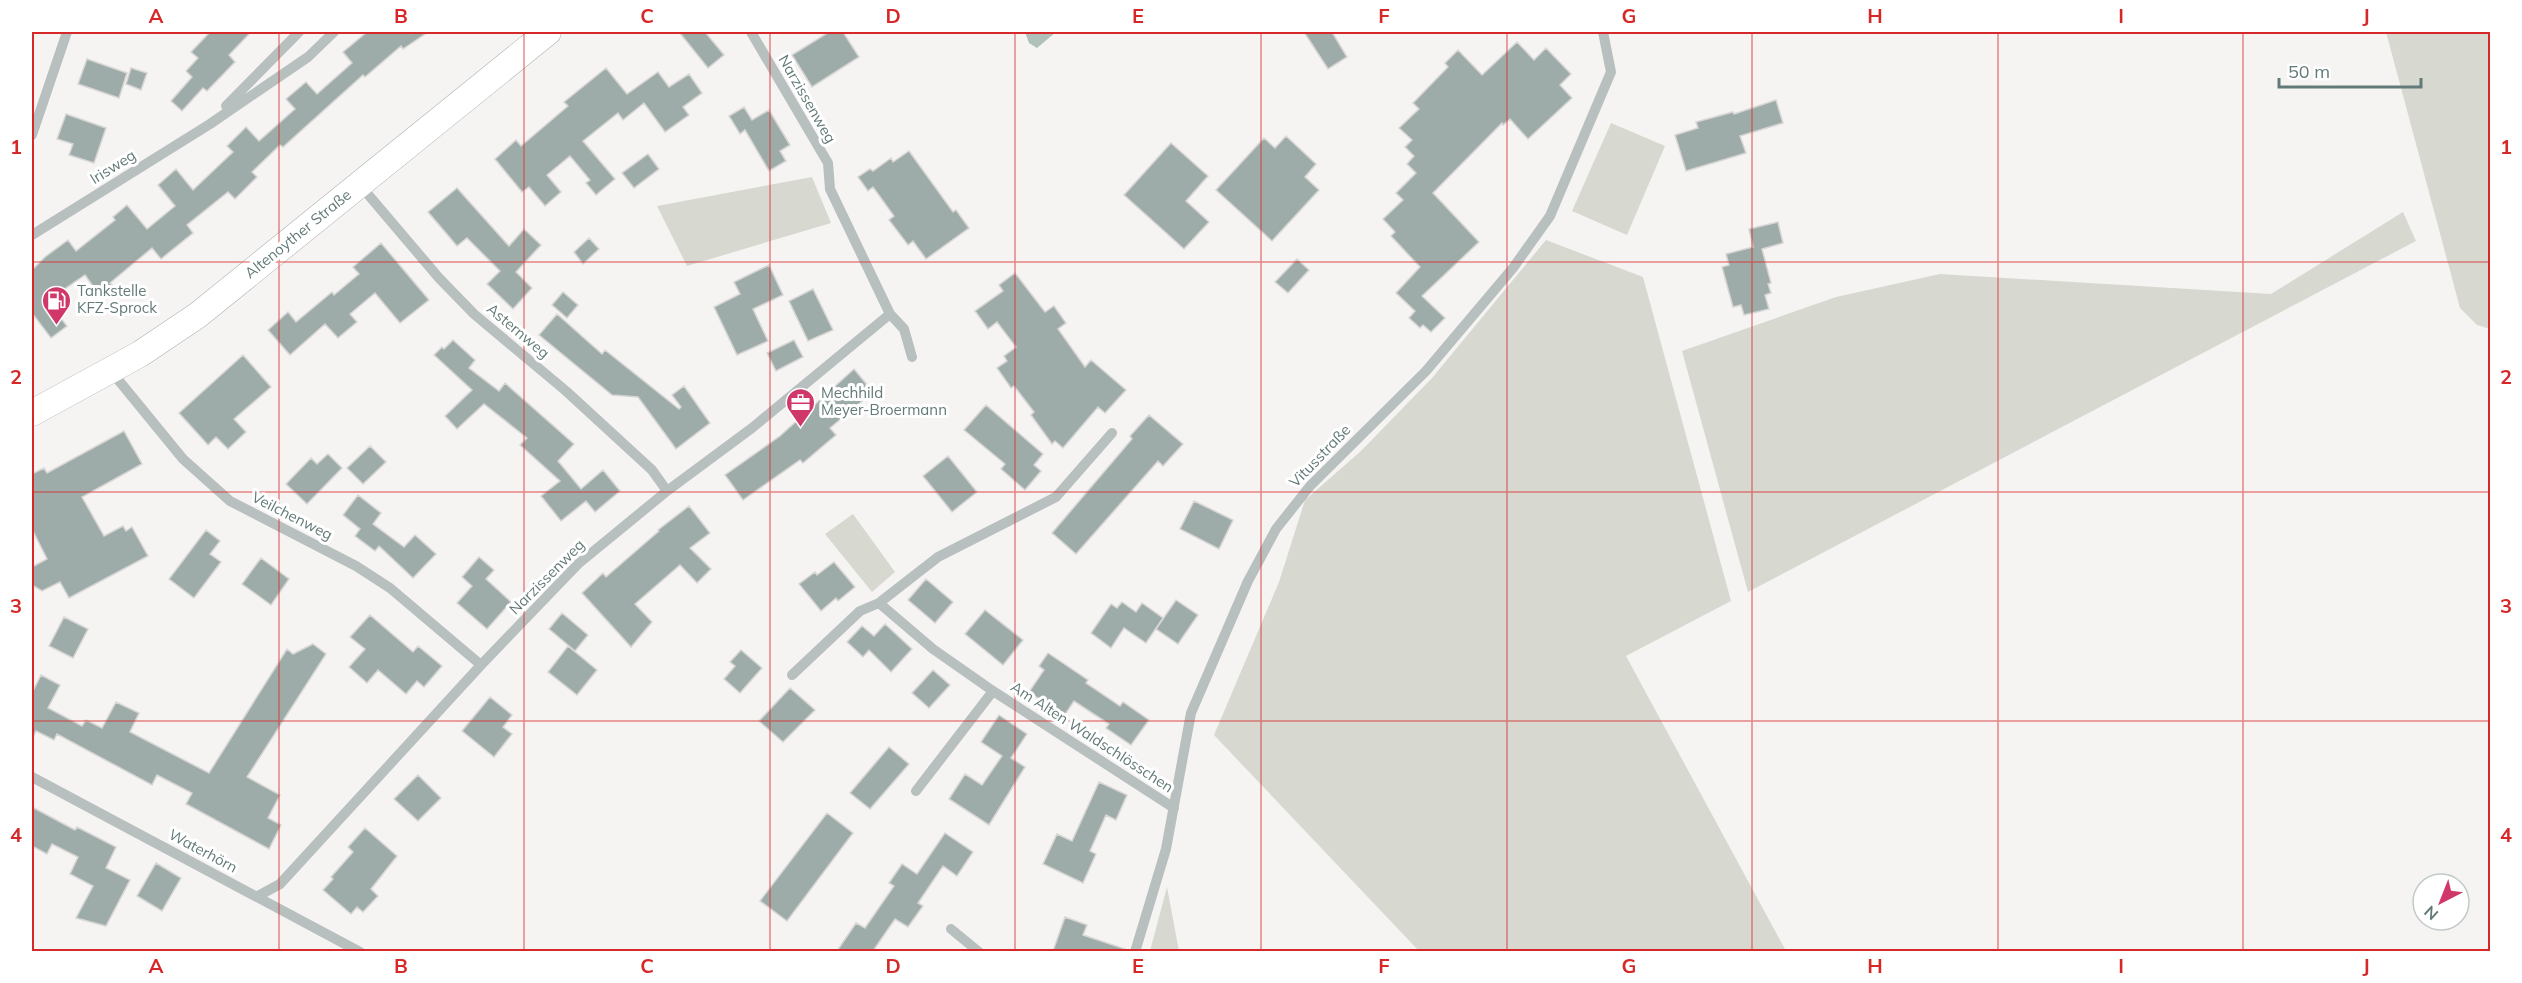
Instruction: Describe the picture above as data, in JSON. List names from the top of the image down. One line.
{"streets":{"main road":["Altenoyther Straße"],"street":["Narzissenweg","Irisweg","Asternweg","Vitusstraße","Veilchenweg","Am Alten Waldschlösschen","Waterhörn"]},"crossings":[["Narzissenweg","Asternweg"],["Narzissenweg","Veilchenweg"],["Narzissenweg","Waterhörn"],["Altenoyther Straße","Asternweg"],["Altenoyther Straße","Veilchenweg"],["Vitusstraße","Am Alten Waldschlösschen"]],"places":{"fuel station":["Tankstelle KFZ-Sprock"],"office":["Mechhild Meyer-Broermann"]},"scale_bar":"50 m","north":"bottom left","grid":{"columns":["A","B","C","D","E","F","G","H","I","J"],"rows":["1","2","3","4"]}}
